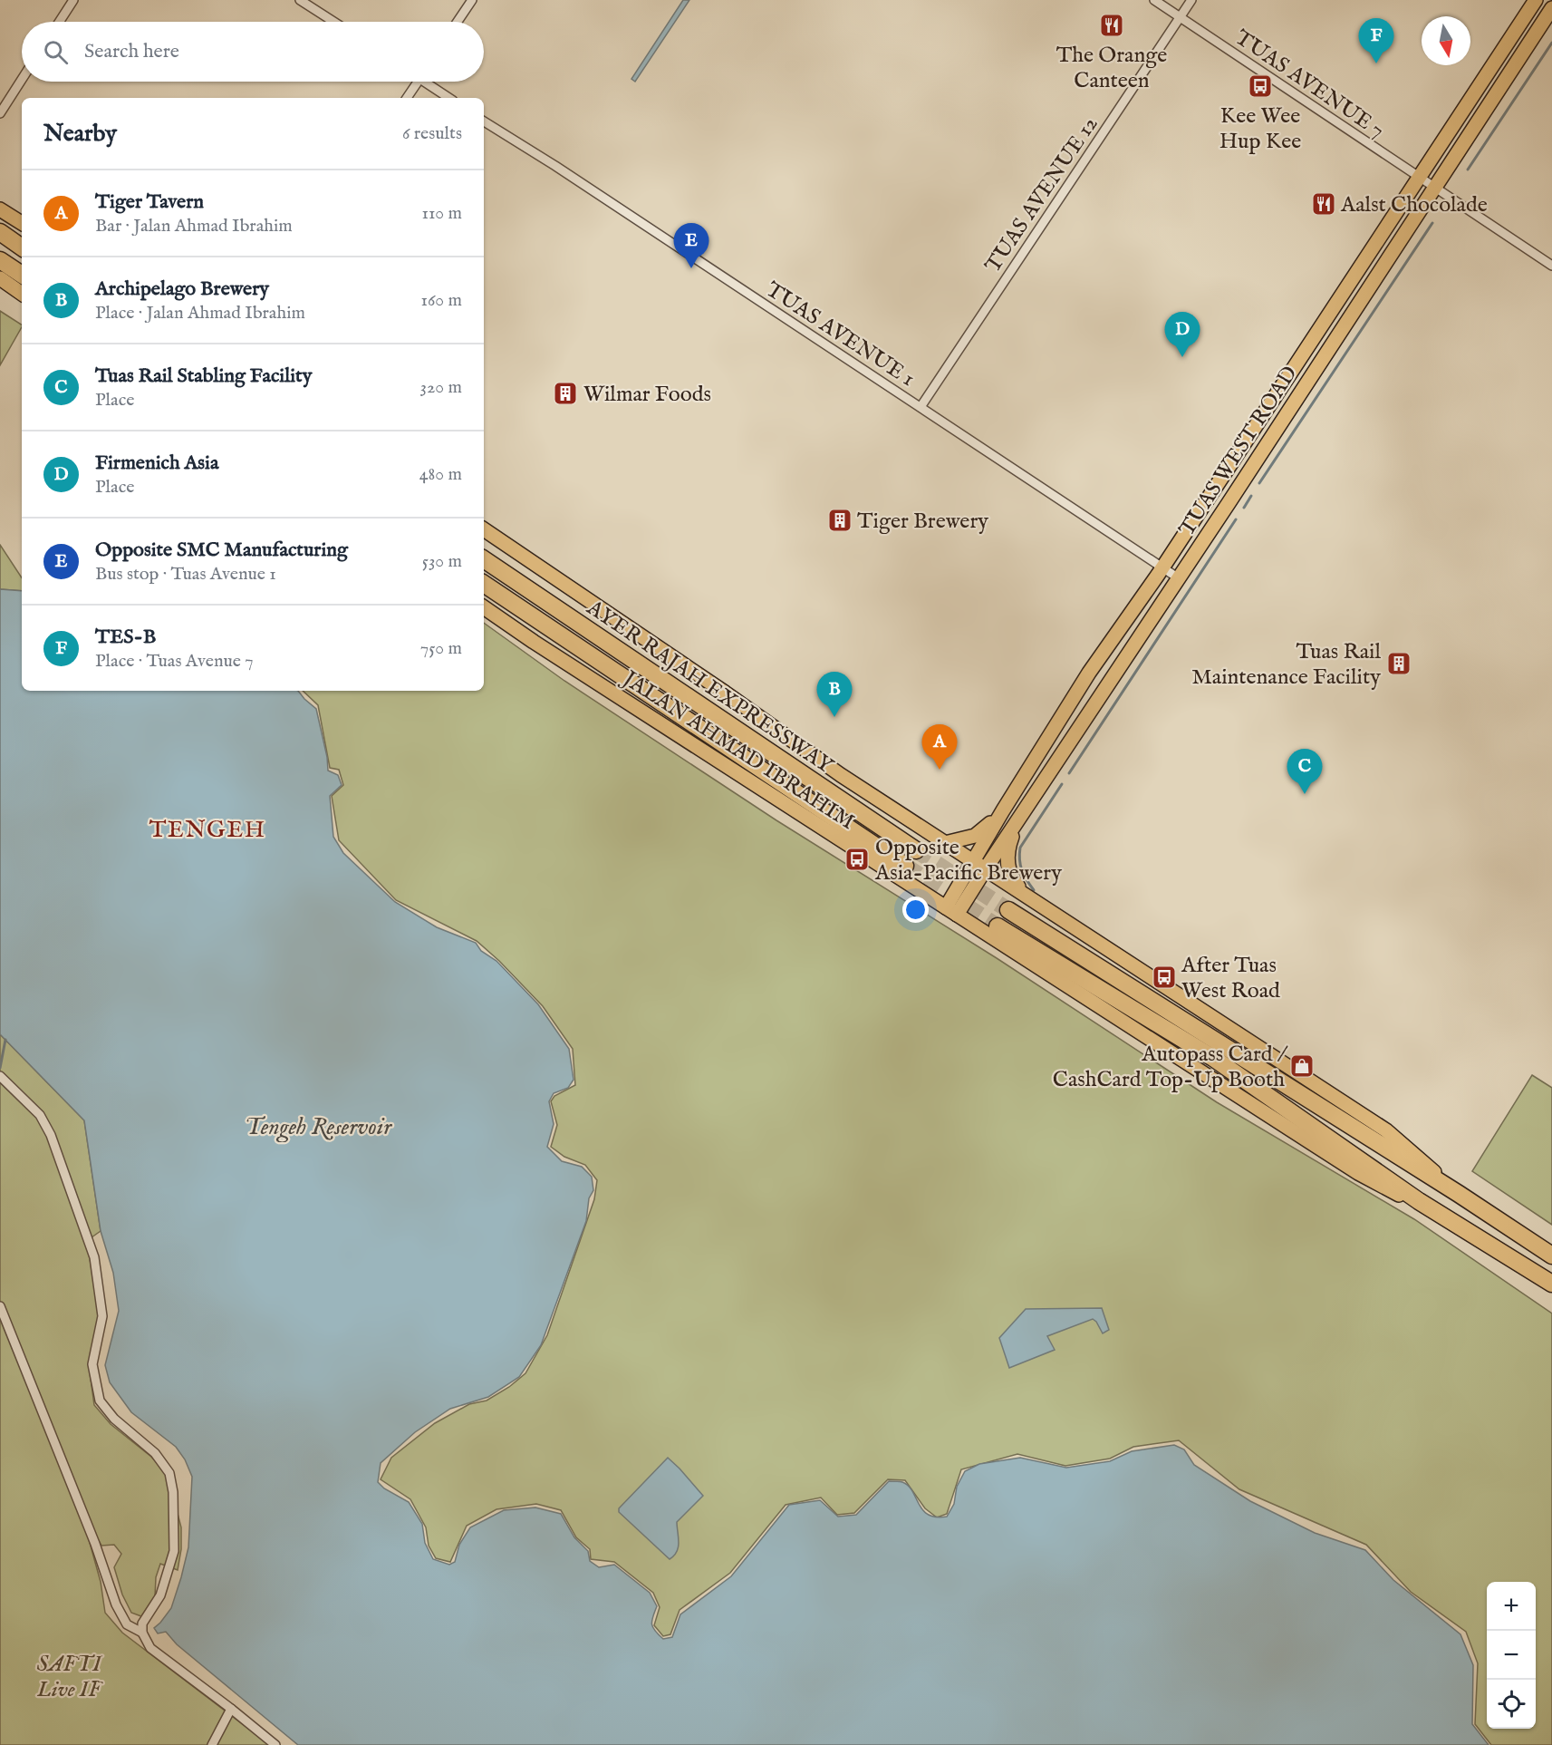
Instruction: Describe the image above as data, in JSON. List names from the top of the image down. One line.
{"streets":{"highway":["AYER RAJAH EXPRESSWAY"],"main road":["TUAS WEST ROAD","JALAN AHMAD IBRAHIM"],"street":["TUAS AVENUE 7","TUAS AVENUE 12","TUAS AVENUE 1"]},"crossings":[["TUAS AVENUE 7","TUAS AVENUE 12"],["TUAS AVENUE 7","TUAS WEST ROAD"],["TUAS AVENUE 12","TUAS AVENUE 1"],["TUAS AVENUE 1","TUAS WEST ROAD"],["TUAS WEST ROAD","JALAN AHMAD IBRAHIM"]],"districts":["TENGEH"],"water":["Tengeh Reservoir"],"parks":["SAFTI Live IF"],"places":{"restaurant":["The Orange Canteen","Aalst Chocolade"],"bus stop":["Kee Wee Hup Kee","Opposite Asia-Pacific Brewery","After Tuas West Road"],"building":["Wilmar Foods","Tiger Brewery","Tuas Rail Maintenance Facility"],"shop":["Autopass Card / CashCard Top-Up Booth"]},"north":"bottom","page":{"pins":["F","E","D","B","A","C"],"search":"Search here","heading":["Nearby","6 results"],"list":[{"mark":"A","name":"Tiger Tavern","note":"Bar · Jalan Ahmad Ibrahim","value":"110 m"},{"mark":"B","name":"Archipelago Brewery","note":"Place · Jalan Ahmad Ibrahim","value":"160 m"},{"mark":"C","name":"Tuas Rail Stabling Facility","note":"Place","value":"320 m"},{"mark":"D","name":"Firmenich Asia","note":"Place","value":"480 m"},{"mark":"E","name":"Opposite SMC Manufacturing","note":"Bus stop · Tuas Avenue 1","value":"530 m"},{"mark":"F","name":"TES-B","note":"Place · Tuas Avenue 7","value":"750 m"}],"map_buttons":["+","−"]}}
